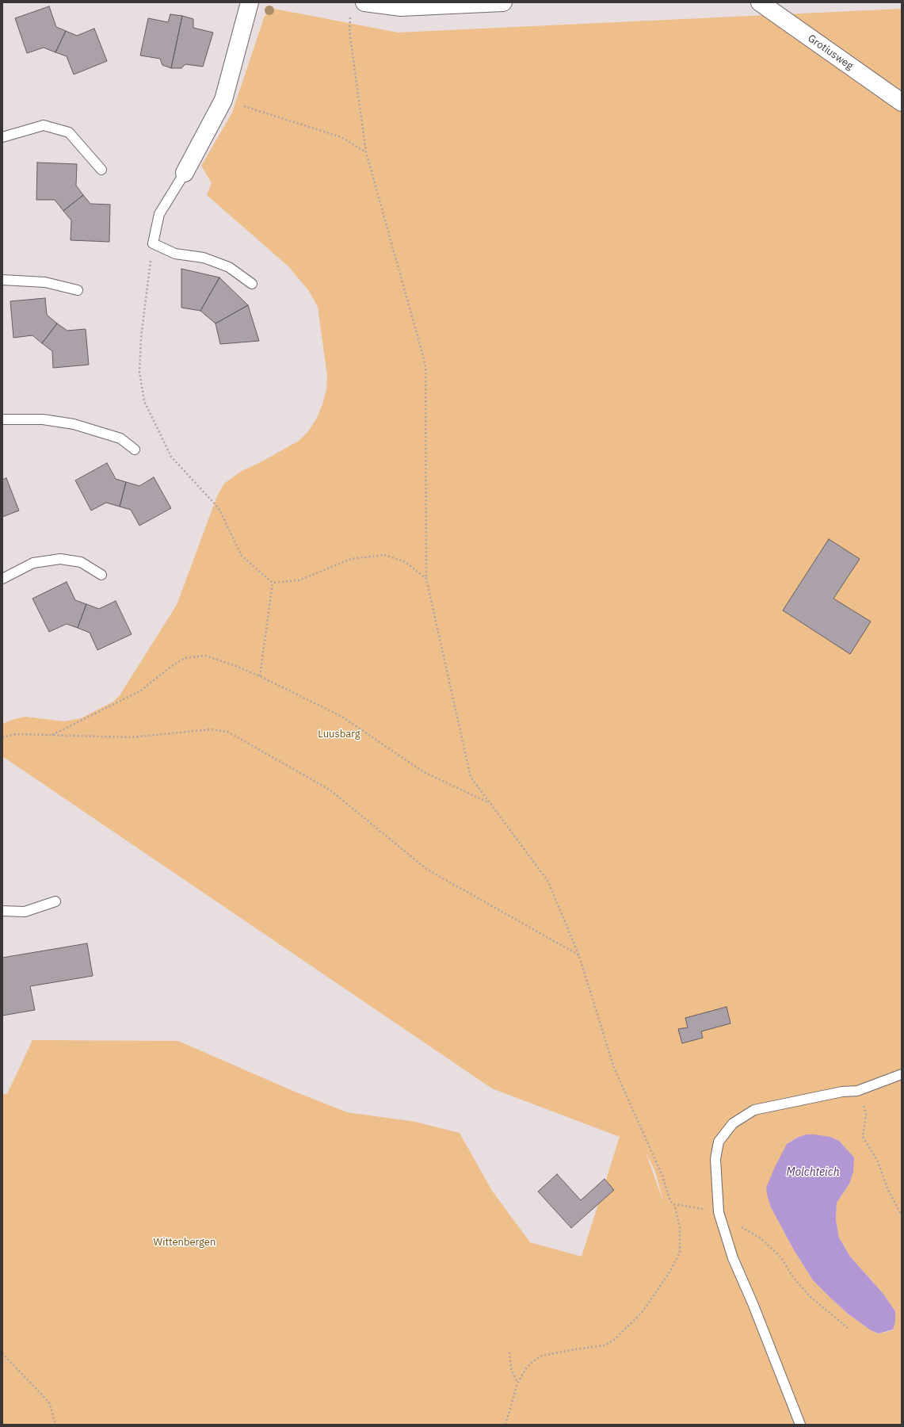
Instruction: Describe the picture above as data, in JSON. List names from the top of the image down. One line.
{"streets":{"street":["Grotiusweg"]},"water":["Molchteich"],"parks":["Luusbarg","Wittenbergen"]}
